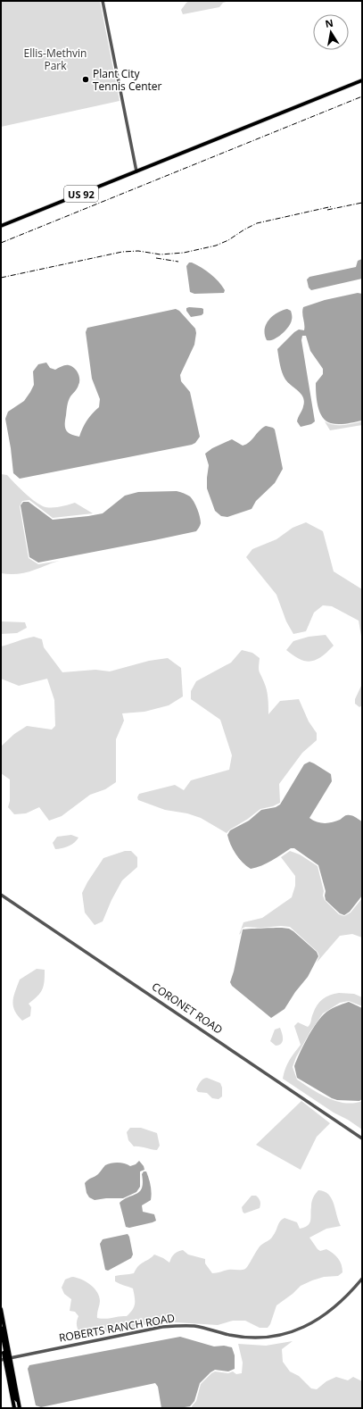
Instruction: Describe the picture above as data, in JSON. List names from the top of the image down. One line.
{"streets":{"main road":["US 92"],"street":["CORONET ROAD","ROBERTS RANCH ROAD"]},"parks":["Ellis-Methvin Park"],"places":["Plant City Tennis Center"],"north":"top"}
